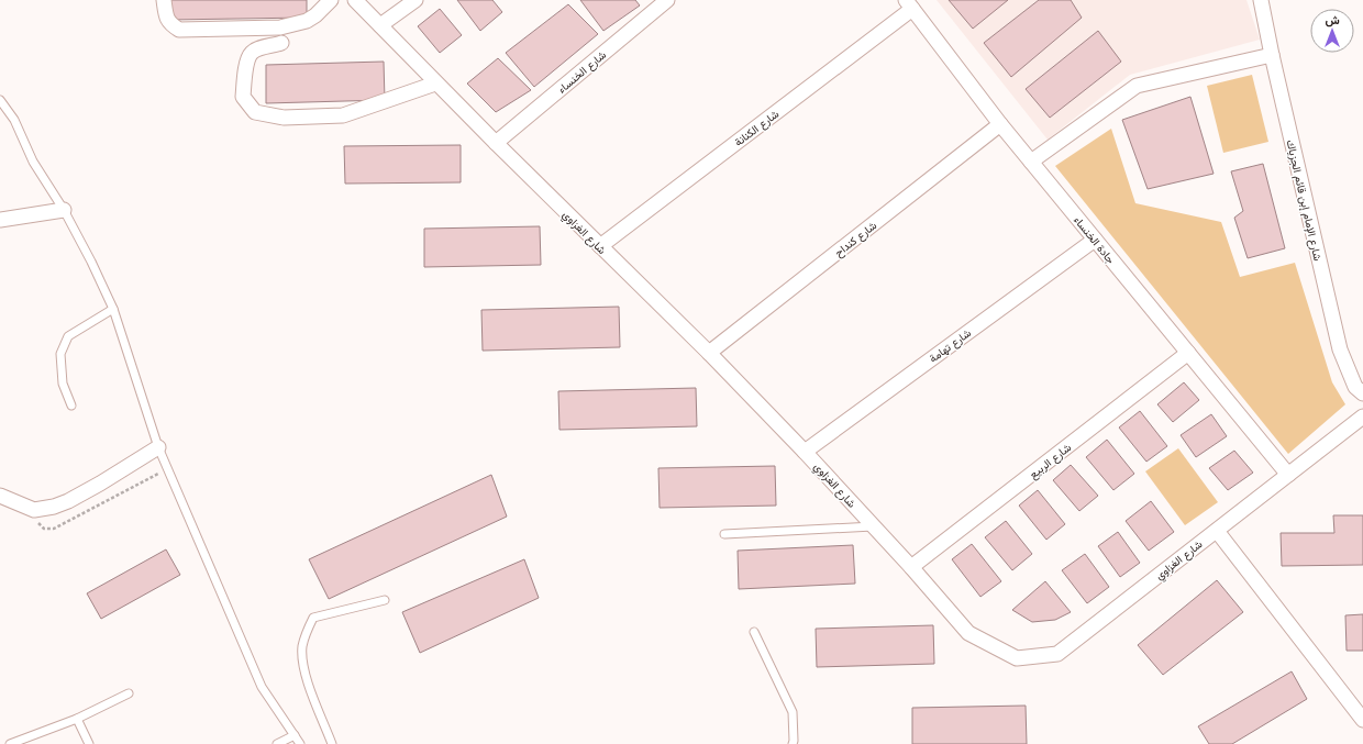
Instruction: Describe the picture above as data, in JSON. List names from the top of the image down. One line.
{"streets":{"street":["شارع الخنساء","شارع الكنانة","شارع الإمام إبن قائم الجزياك","شارع الغزاوي","شارع كنداح","جادة الخنساء","شارع تهامة","شارع الربيع"]},"crossings":[["شارع الخنساء","شارع الغزاوي"],["شارع الكنانة","شارع الغزاوي"],["شارع الكنانة","جادة الخنساء"],["شارع الغزاوي","شارع كنداح"],["شارع الغزاوي","جادة الخنساء"],["شارع الغزاوي","شارع تهامة"],["شارع الغزاوي","شارع الربيع"],["شارع كنداح","جادة الخنساء"],["جادة الخنساء","شارع تهامة"],["جادة الخنساء","شارع الربيع"]],"north":"top"}
